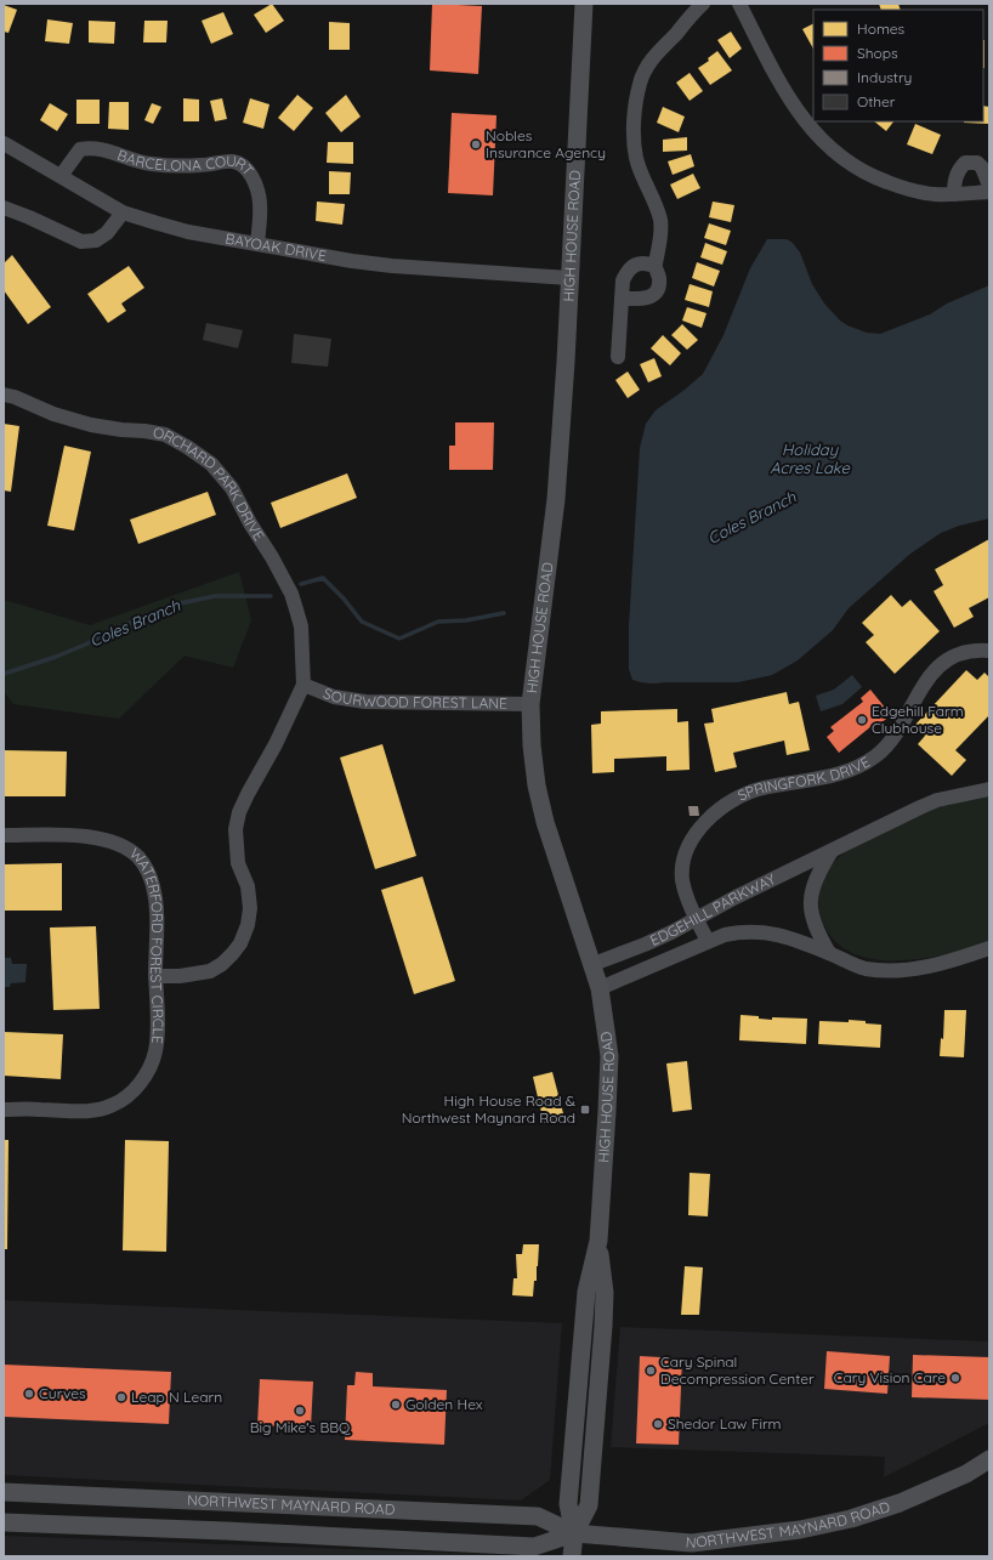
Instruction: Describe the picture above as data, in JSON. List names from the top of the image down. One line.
{"streets":{"main road":["HIGH HOUSE ROAD","NORTHWEST MAYNARD ROAD"],"street":["BARCELONA COURT","BAYOAK DRIVE","ORCHARD PARK DRIVE","SOURWOOD FOREST LANE","SPRINGFORK DRIVE","EDGEHILL PARKWAY","WATERFORD FOREST CIRCLE"]},"crossings":[["BARCELONA COURT","BAYOAK DRIVE"],["HIGH HOUSE ROAD","BAYOAK DRIVE"],["HIGH HOUSE ROAD","SOURWOOD FOREST LANE"],["HIGH HOUSE ROAD","EDGEHILL PARKWAY"],["HIGH HOUSE ROAD","NORTHWEST MAYNARD ROAD"],["ORCHARD PARK DRIVE","SOURWOOD FOREST LANE"],["SPRINGFORK DRIVE","EDGEHILL PARKWAY"]],"water":["Holiday Acres Lake","Coles Branch"],"places":{"other":["Nobles Insurance Agency","Edgehill Farm Clubhouse","Cary Spinal Decompression Center","Cary Vision Care","Curves","Leap N Learn","Golden Hex","Big Mike's BBQ","Shedor Law Firm"],"transit":["High House Road & Northwest Maynard Road"]},"legend":["Homes","Shops","Industry","Other"]}
